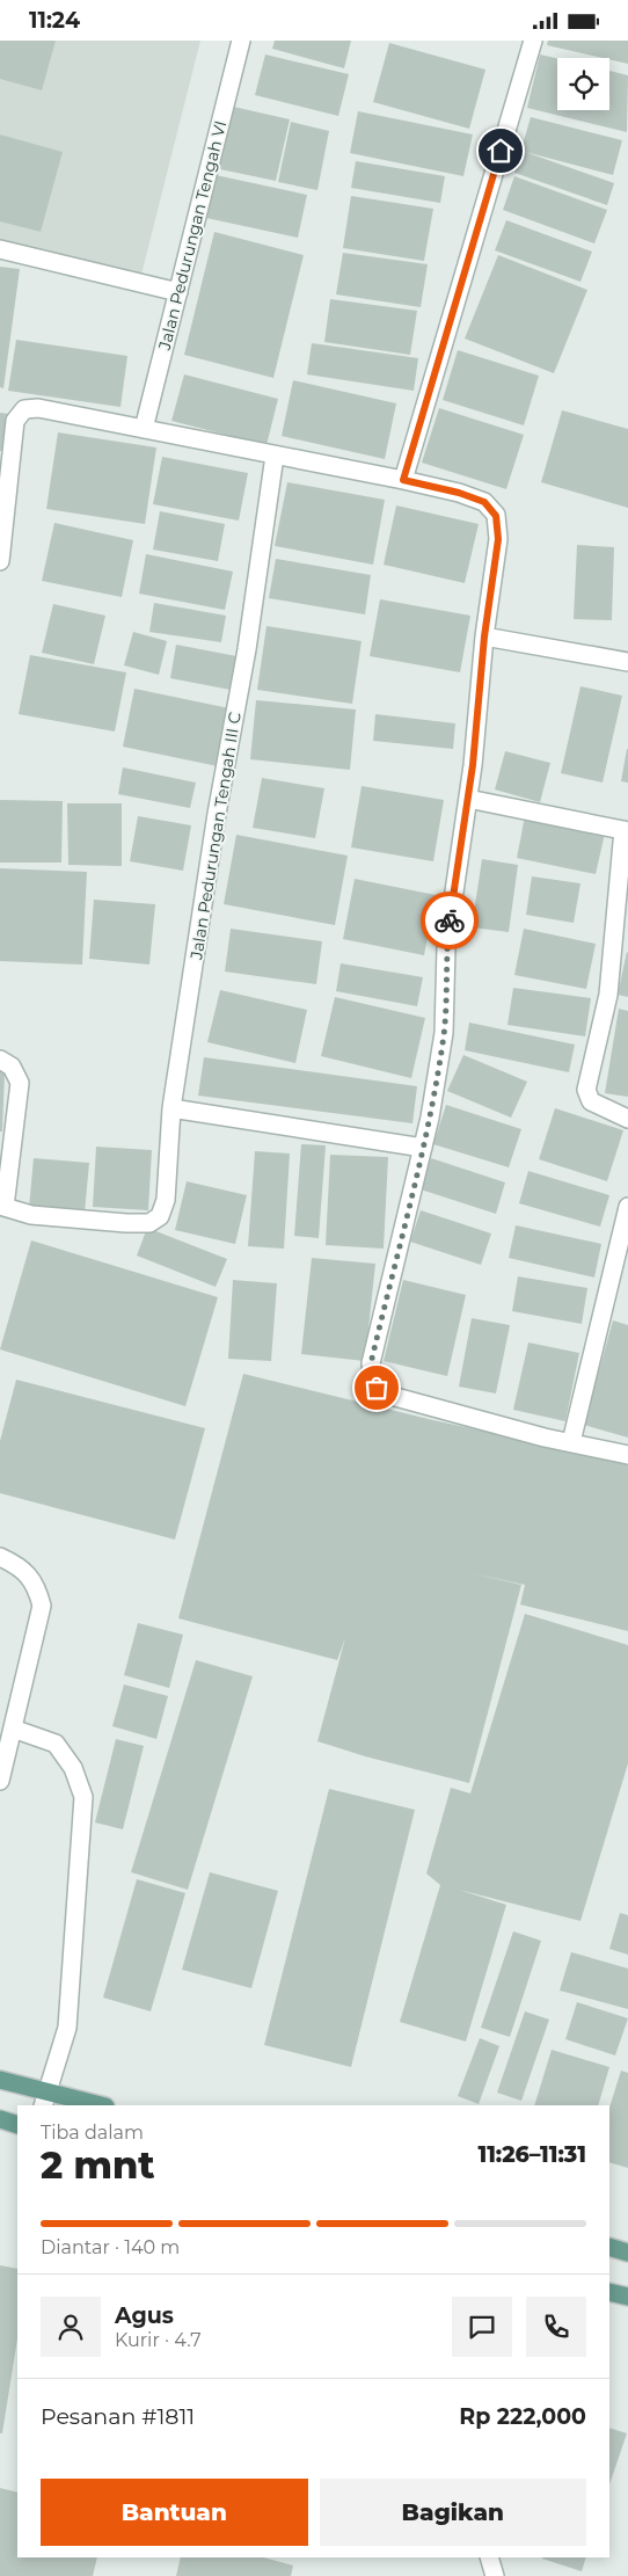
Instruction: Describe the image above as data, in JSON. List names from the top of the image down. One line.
{"streets":{"street":["Jalan Pedurungan Tengah VI","Jalan Pedurungan Tengah III C"]},"page":{"status":"11:24","heading":["2 mnt","Tiba dalam","11:26–11:31"],"panel":["Agus","Kurir · 4.7","Pesanan #1811","Rp 222,000"],"bar":"Diantar · 140 m","buttons":["Bantuan","Bagikan"]}}
